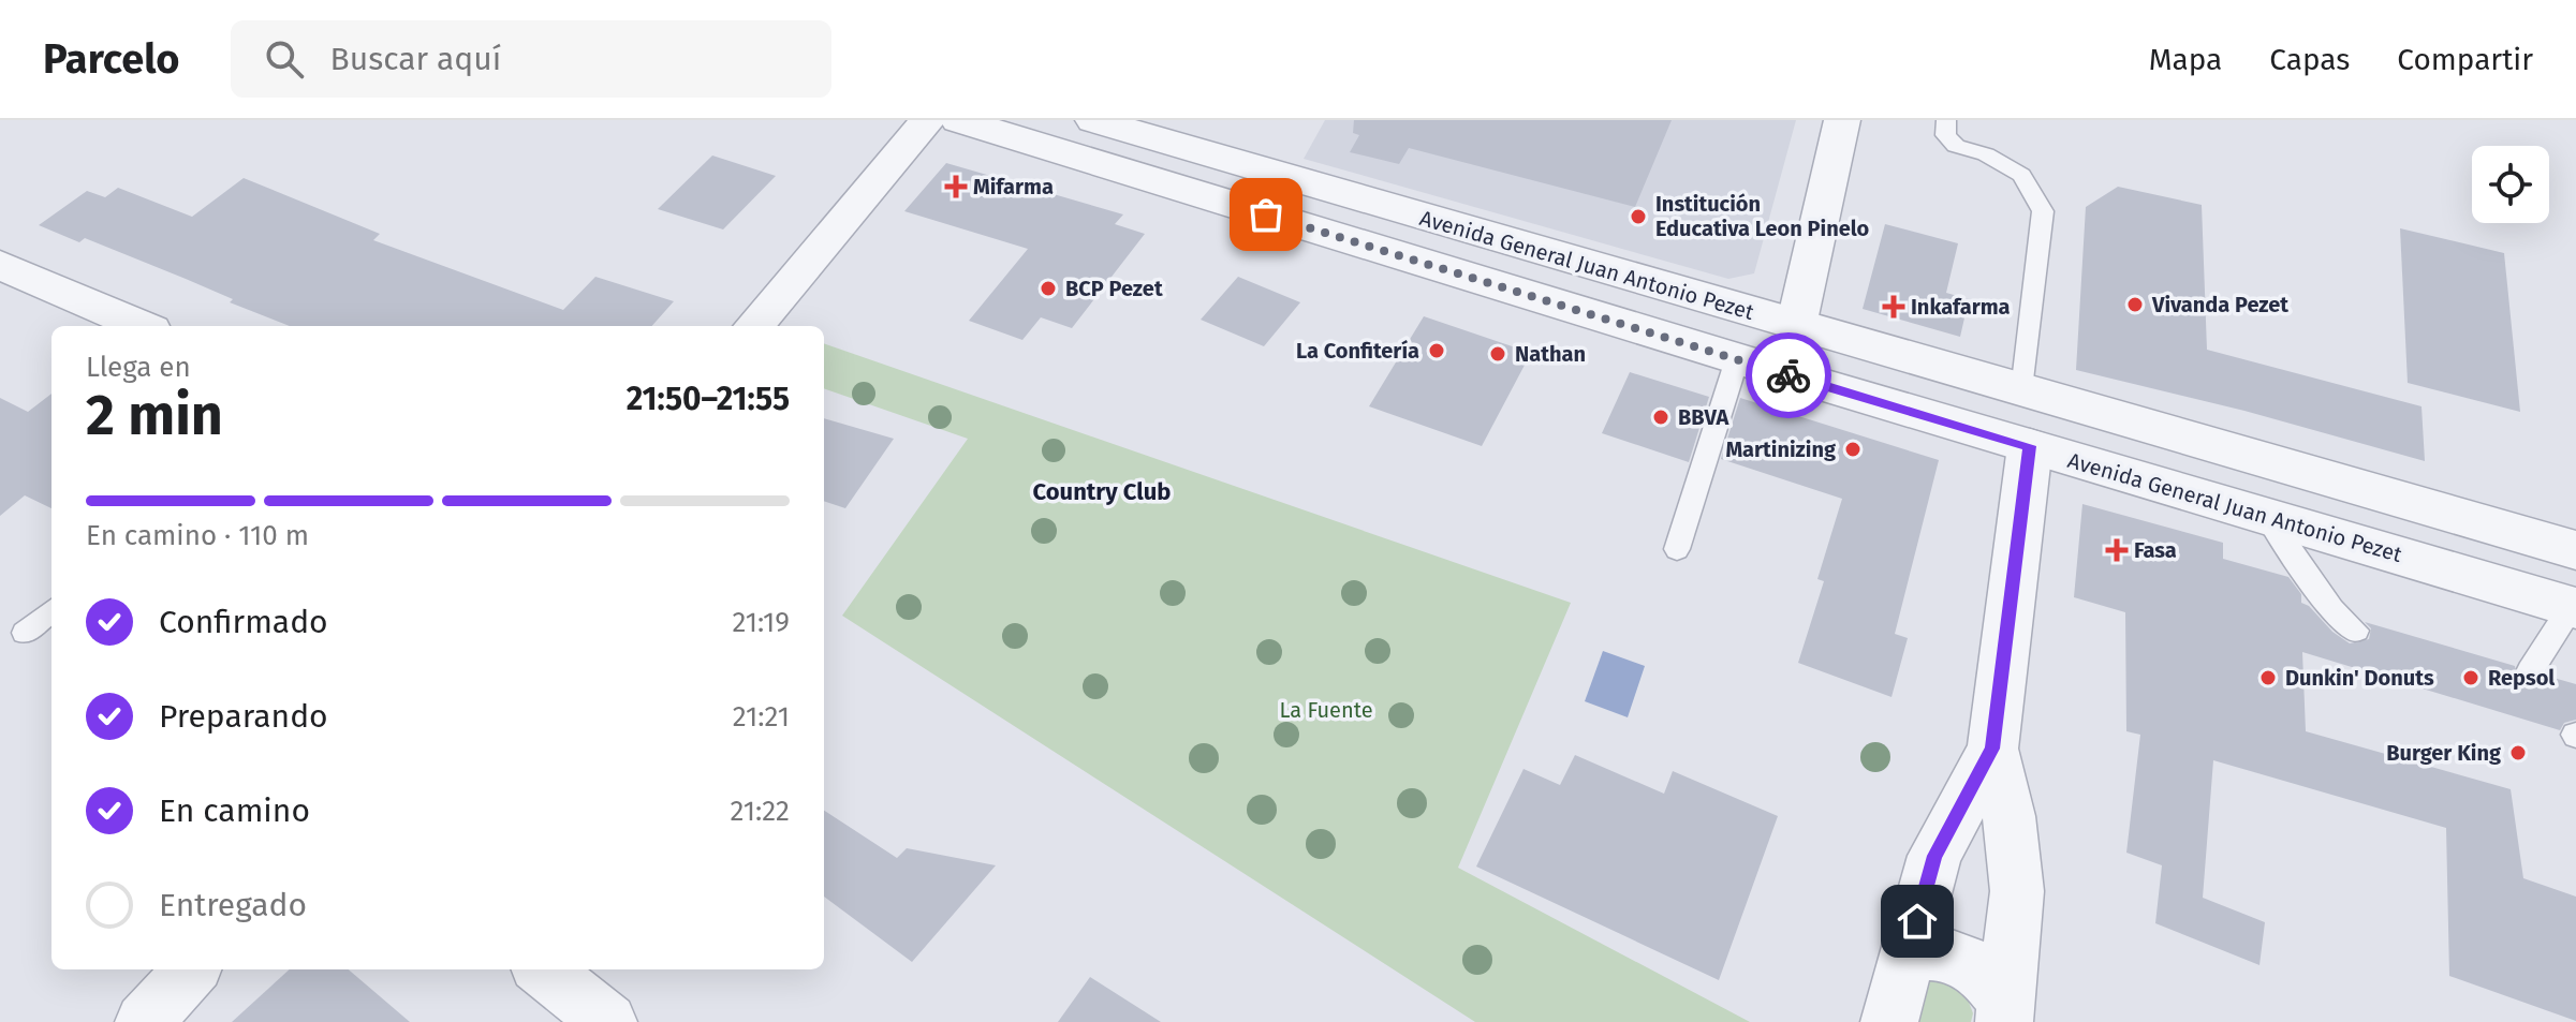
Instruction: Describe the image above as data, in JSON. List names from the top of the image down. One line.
{"streets":{"street":["Avenida General Juan Antonio Pezet"]},"districts":["Country Club"],"parks":["La Fuente"],"places":{"health":["Mifarma","Inkafarma","Fasa"],"other":["Institución Educativa Leon Pinelo","BCP Pezet","Vivanda Pezet","La Confitería","Nathan","BBVA","Martinizing","Dunkin' Donuts","Repsol","Burger King"]},"page":{"header":"Parcelo","search":"Buscar aquí","nav":["Mapa","Capas","Compartir"],"heading":["2 min","Llega en","21:50–21:55"],"bar":"En camino · 110 m","list":[["Confirmado","21:19"],["Preparando","21:21"],["En camino","21:22"],"Entregado"]}}
